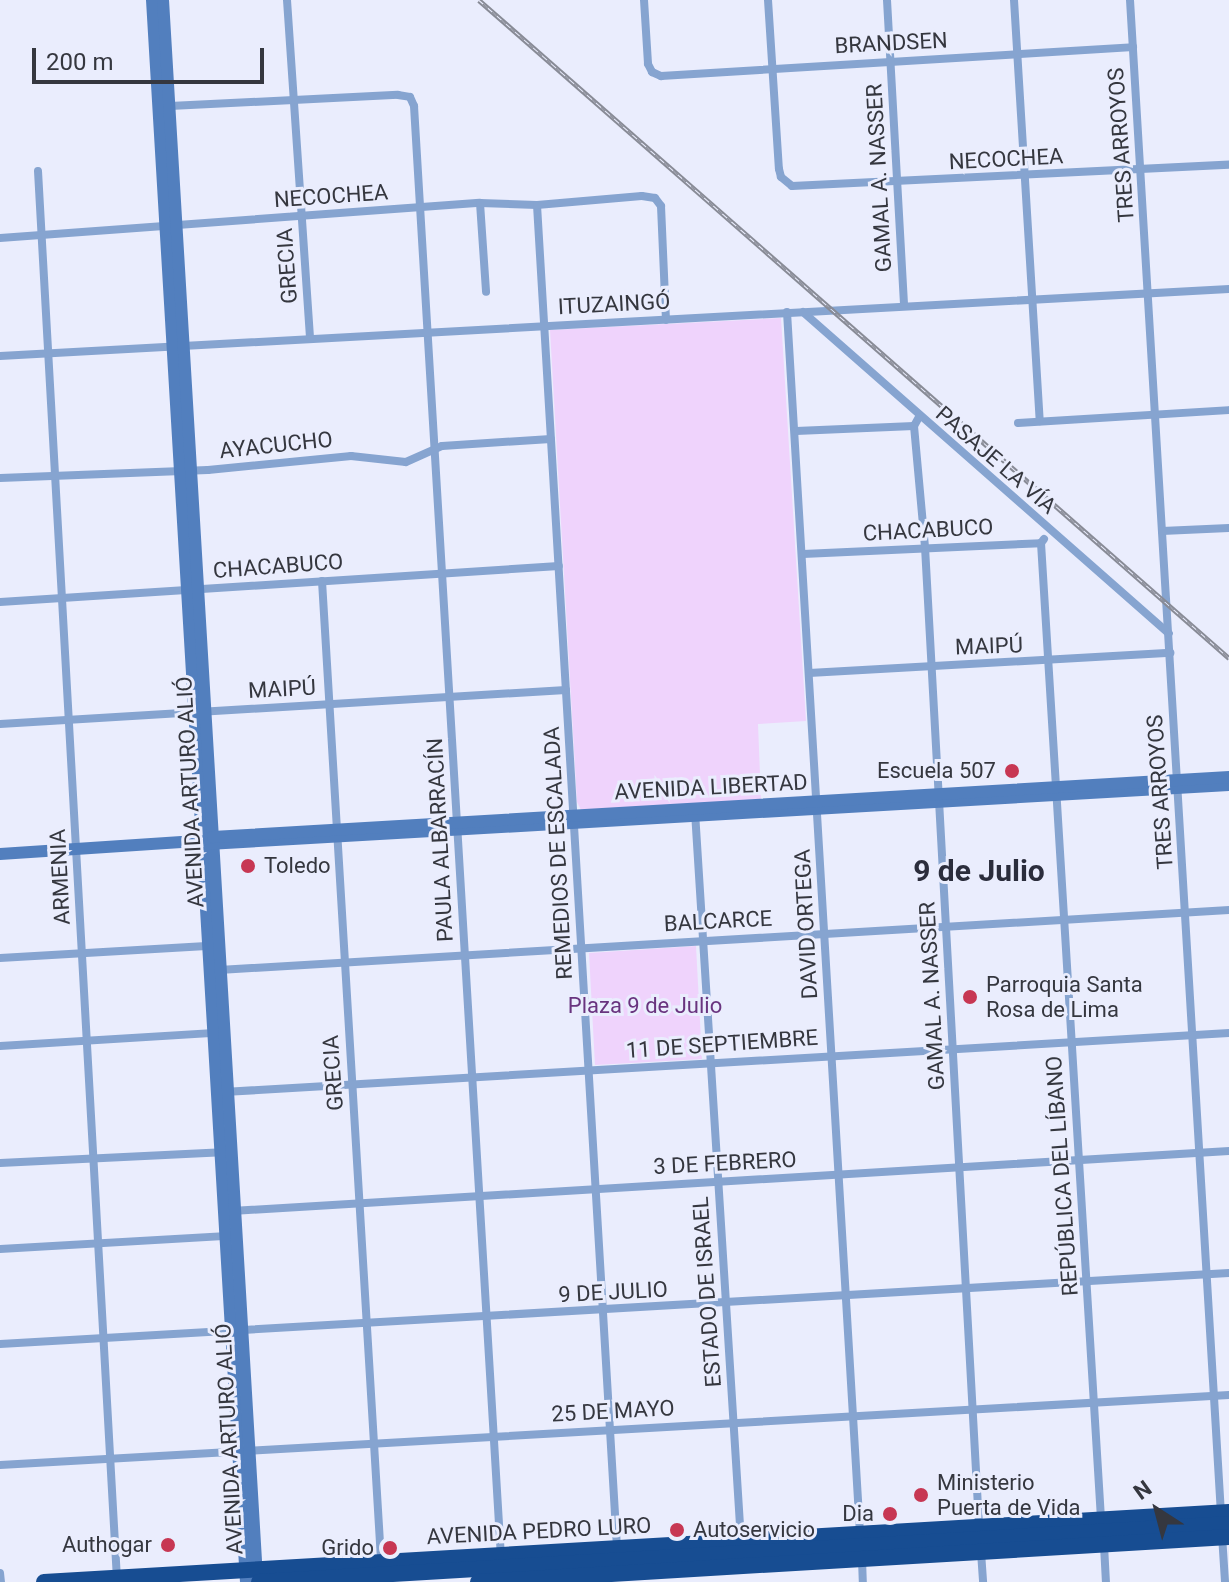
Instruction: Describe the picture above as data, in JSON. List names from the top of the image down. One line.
{"streets":{"highway":["AVENIDA PEDRO LURO"],"main road":["AVENIDA LIBERTAD","AVENIDA ARTURO ALIÓ"],"street":["BRANDSEN","TRES ARROYOS","NECOCHEA","GAMAL A. NASSER","GRECIA","ITUZAINGÓ","AYACUCHO","PASAJE LA VÍA","CHACABUCO","MAIPÚ","PAULA ALBARRACÍN","REMEDIOS DE ESCALADA","ARMENIA","BALCARCE","DAVID ORTEGA","11 DE SEPTIEMBRE","3 DE FEBRERO","REPÚBLICA DEL LÍBANO","9 DE JULIO","ESTADO DE ISRAEL","25 DE MAYO"]},"crossings":[["BRANDSEN","TRES ARROYOS"],["BRANDSEN","NECOCHEA"],["BRANDSEN","GAMAL A. NASSER"],["TRES ARROYOS","NECOCHEA"],["TRES ARROYOS","ITUZAINGÓ"],["TRES ARROYOS","PASAJE LA VÍA"],["TRES ARROYOS","MAIPÚ"],["TRES ARROYOS","AVENIDA LIBERTAD"],["TRES ARROYOS","BALCARCE"],["TRES ARROYOS","11 DE SEPTIEMBRE"],["TRES ARROYOS","3 DE FEBRERO"],["TRES ARROYOS","9 DE JULIO"],["TRES ARROYOS","25 DE MAYO"],["TRES ARROYOS","AVENIDA PEDRO LURO"],["NECOCHEA","GAMAL A. NASSER"],["NECOCHEA","GRECIA"],["NECOCHEA","ITUZAINGÓ"],["NECOCHEA","AVENIDA ARTURO ALIÓ"],["NECOCHEA","PAULA ALBARRACÍN"],["NECOCHEA","REMEDIOS DE ESCALADA"],["NECOCHEA","ARMENIA"],["GAMAL A. NASSER","ITUZAINGÓ"],["GAMAL A. NASSER","CHACABUCO"],["GAMAL A. NASSER","MAIPÚ"],["GAMAL A. NASSER","AVENIDA LIBERTAD"],["GAMAL A. NASSER","BALCARCE"],["GAMAL A. NASSER","11 DE SEPTIEMBRE"],["GAMAL A. NASSER","3 DE FEBRERO"],["GAMAL A. NASSER","9 DE JULIO"],["GAMAL A. NASSER","25 DE MAYO"],["GAMAL A. NASSER","AVENIDA PEDRO LURO"],["GRECIA","ITUZAINGÓ"],["GRECIA","CHACABUCO"],["GRECIA","MAIPÚ"],["GRECIA","AVENIDA LIBERTAD"],["GRECIA","PAULA ALBARRACÍN"],["GRECIA","BALCARCE"],["GRECIA","11 DE SEPTIEMBRE"],["GRECIA","3 DE FEBRERO"],["GRECIA","9 DE JULIO"],["GRECIA","25 DE MAYO"],["GRECIA","AVENIDA PEDRO LURO"],["ITUZAINGÓ","PASAJE LA VÍA"],["ITUZAINGÓ","AVENIDA ARTURO ALIÓ"],["ITUZAINGÓ","PAULA ALBARRACÍN"],["ITUZAINGÓ","REMEDIOS DE ESCALADA"],["ITUZAINGÓ","ARMENIA"],["ITUZAINGÓ","DAVID ORTEGA"],["AYACUCHO","AVENIDA ARTURO ALIÓ"],["AYACUCHO","PAULA ALBARRACÍN"],["AYACUCHO","REMEDIOS DE ESCALADA"],["AYACUCHO","ARMENIA"],["CHACABUCO","AVENIDA ARTURO ALIÓ"],["CHACABUCO","PAULA ALBARRACÍN"],["CHACABUCO","REMEDIOS DE ESCALADA"],["CHACABUCO","ARMENIA"],["CHACABUCO","DAVID ORTEGA"],["CHACABUCO","REPÚBLICA DEL LÍBANO"],["MAIPÚ","AVENIDA ARTURO ALIÓ"],["MAIPÚ","PAULA ALBARRACÍN"],["MAIPÚ","REMEDIOS DE ESCALADA"],["MAIPÚ","ARMENIA"],["MAIPÚ","DAVID ORTEGA"],["MAIPÚ","REPÚBLICA DEL LÍBANO"],["AVENIDA LIBERTAD","AVENIDA ARTURO ALIÓ"],["AVENIDA LIBERTAD","PAULA ALBARRACÍN"],["AVENIDA LIBERTAD","REMEDIOS DE ESCALADA"],["AVENIDA LIBERTAD","ARMENIA"],["AVENIDA LIBERTAD","DAVID ORTEGA"],["AVENIDA LIBERTAD","REPÚBLICA DEL LÍBANO"],["AVENIDA LIBERTAD","ESTADO DE ISRAEL"],["AVENIDA ARTURO ALIÓ","BALCARCE"],["AVENIDA ARTURO ALIÓ","11 DE SEPTIEMBRE"],["AVENIDA ARTURO ALIÓ","3 DE FEBRERO"],["AVENIDA ARTURO ALIÓ","9 DE JULIO"],["AVENIDA ARTURO ALIÓ","25 DE MAYO"],["AVENIDA ARTURO ALIÓ","AVENIDA PEDRO LURO"],["PAULA ALBARRACÍN","BALCARCE"],["PAULA ALBARRACÍN","11 DE SEPTIEMBRE"],["PAULA ALBARRACÍN","3 DE FEBRERO"],["PAULA ALBARRACÍN","9 DE JULIO"],["PAULA ALBARRACÍN","25 DE MAYO"],["PAULA ALBARRACÍN","AVENIDA PEDRO LURO"],["REMEDIOS DE ESCALADA","BALCARCE"],["REMEDIOS DE ESCALADA","11 DE SEPTIEMBRE"],["REMEDIOS DE ESCALADA","3 DE FEBRERO"],["REMEDIOS DE ESCALADA","9 DE JULIO"],["REMEDIOS DE ESCALADA","25 DE MAYO"],["REMEDIOS DE ESCALADA","AVENIDA PEDRO LURO"],["ARMENIA","9 DE JULIO"],["ARMENIA","25 DE MAYO"],["ARMENIA","AVENIDA PEDRO LURO"],["BALCARCE","DAVID ORTEGA"],["BALCARCE","REPÚBLICA DEL LÍBANO"],["BALCARCE","ESTADO DE ISRAEL"],["DAVID ORTEGA","11 DE SEPTIEMBRE"],["DAVID ORTEGA","3 DE FEBRERO"],["DAVID ORTEGA","9 DE JULIO"],["DAVID ORTEGA","25 DE MAYO"],["DAVID ORTEGA","AVENIDA PEDRO LURO"],["11 DE SEPTIEMBRE","REPÚBLICA DEL LÍBANO"],["11 DE SEPTIEMBRE","ESTADO DE ISRAEL"],["3 DE FEBRERO","REPÚBLICA DEL LÍBANO"],["3 DE FEBRERO","ESTADO DE ISRAEL"],["REPÚBLICA DEL LÍBANO","9 DE JULIO"],["REPÚBLICA DEL LÍBANO","25 DE MAYO"],["REPÚBLICA DEL LÍBANO","AVENIDA PEDRO LURO"],["9 DE JULIO","ESTADO DE ISRAEL"],["ESTADO DE ISRAEL","25 DE MAYO"],["ESTADO DE ISRAEL","AVENIDA PEDRO LURO"]],"districts":["9 de Julio"],"parks":["Plaza 9 de Julio"],"places":["Escuela 507","Toledo","Parroquia Santa Rosa de Lima","Ministerio Puerta de Vida","Dia","Autoservicio","Authogar","Grido"],"scale_bar":"200 m","north":"top left"}
